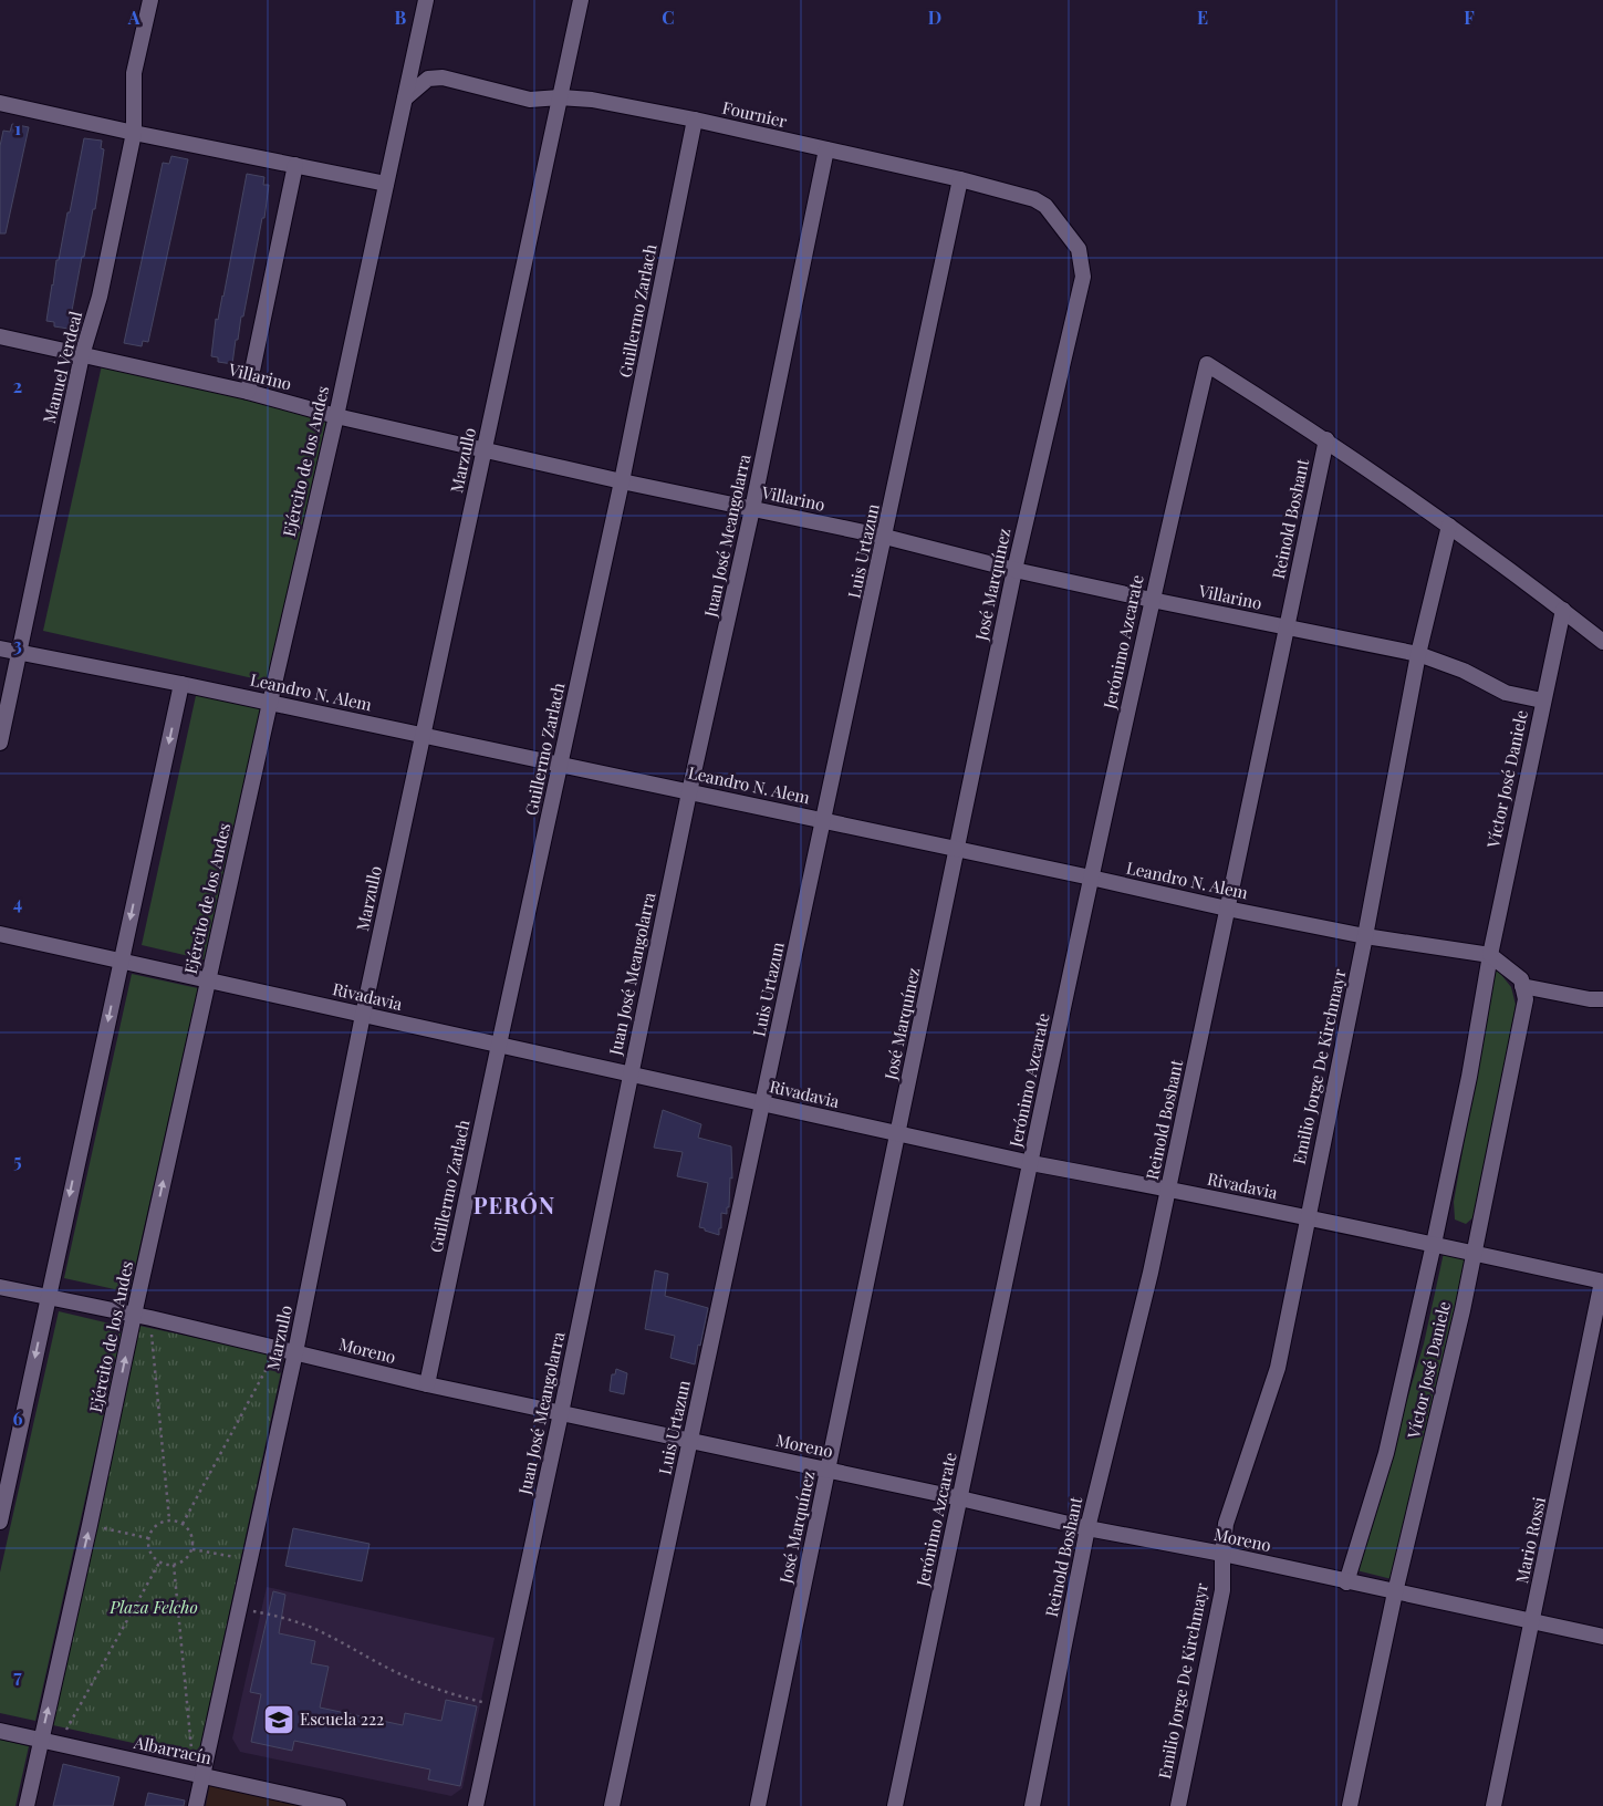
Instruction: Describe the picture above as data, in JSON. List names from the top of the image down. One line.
{"streets":{"street":["Fournier","Guillermo Zarlach","Manuel Verdeal","Villarino","Marzullo","Ejército de los Andes","Reinold Boshant","Juan José Meangolarra","Luis Urtazun","José Marquínez","Jerónimo Azcarate","Leandro N. Alem","Víctor José Daniele","Rivadavia","Emilio Jorge De Kirchmayr","Moreno","Mario Rossi","Albarracín"]},"crossings":[["Fournier","Guillermo Zarlach"],["Fournier","Marzullo"],["Fournier","Ejército de los Andes"],["Fournier","Juan José Meangolarra"],["Fournier","Luis Urtazun"],["Fournier","José Marquínez"],["Guillermo Zarlach","Villarino"],["Guillermo Zarlach","Leandro N. Alem"],["Guillermo Zarlach","Rivadavia"],["Guillermo Zarlach","Moreno"],["Manuel Verdeal","Villarino"],["Manuel Verdeal","Leandro N. Alem"],["Villarino","Marzullo"],["Villarino","Ejército de los Andes"],["Villarino","Reinold Boshant"],["Villarino","Juan José Meangolarra"],["Villarino","Luis Urtazun"],["Villarino","José Marquínez"],["Villarino","Jerónimo Azcarate"],["Villarino","Víctor José Daniele"],["Villarino","Emilio Jorge De Kirchmayr"],["Marzullo","Leandro N. Alem"],["Marzullo","Rivadavia"],["Marzullo","Moreno"],["Marzullo","Albarracín"],["Ejército de los Andes","Leandro N. Alem"],["Ejército de los Andes","Rivadavia"],["Ejército de los Andes","Moreno"],["Ejército de los Andes","Albarracín"],["Reinold Boshant","Jerónimo Azcarate"],["Reinold Boshant","Leandro N. Alem"],["Reinold Boshant","Rivadavia"],["Reinold Boshant","Moreno"],["Juan José Meangolarra","Leandro N. Alem"],["Juan José Meangolarra","Rivadavia"],["Juan José Meangolarra","Moreno"],["Luis Urtazun","Leandro N. Alem"],["Luis Urtazun","Rivadavia"],["Luis Urtazun","Moreno"],["José Marquínez","Leandro N. Alem"],["José Marquínez","Rivadavia"],["José Marquínez","Moreno"],["Jerónimo Azcarate","Leandro N. Alem"],["Jerónimo Azcarate","Rivadavia"],["Jerónimo Azcarate","Moreno"],["Leandro N. Alem","Víctor José Daniele"],["Leandro N. Alem","Emilio Jorge De Kirchmayr"],["Víctor José Daniele","Rivadavia"],["Víctor José Daniele","Moreno"],["Rivadavia","Emilio Jorge De Kirchmayr"],["Rivadavia","Mario Rossi"],["Emilio Jorge De Kirchmayr","Moreno"],["Moreno","Mario Rossi"]],"districts":["PERÓN"],"parks":["Plaza Felcho"],"places":{"school or university":["Escuela 222"]},"grid":{"columns":["A","B","C","D","E","F"],"rows":["1","2","3","4","5","6","7"]}}
